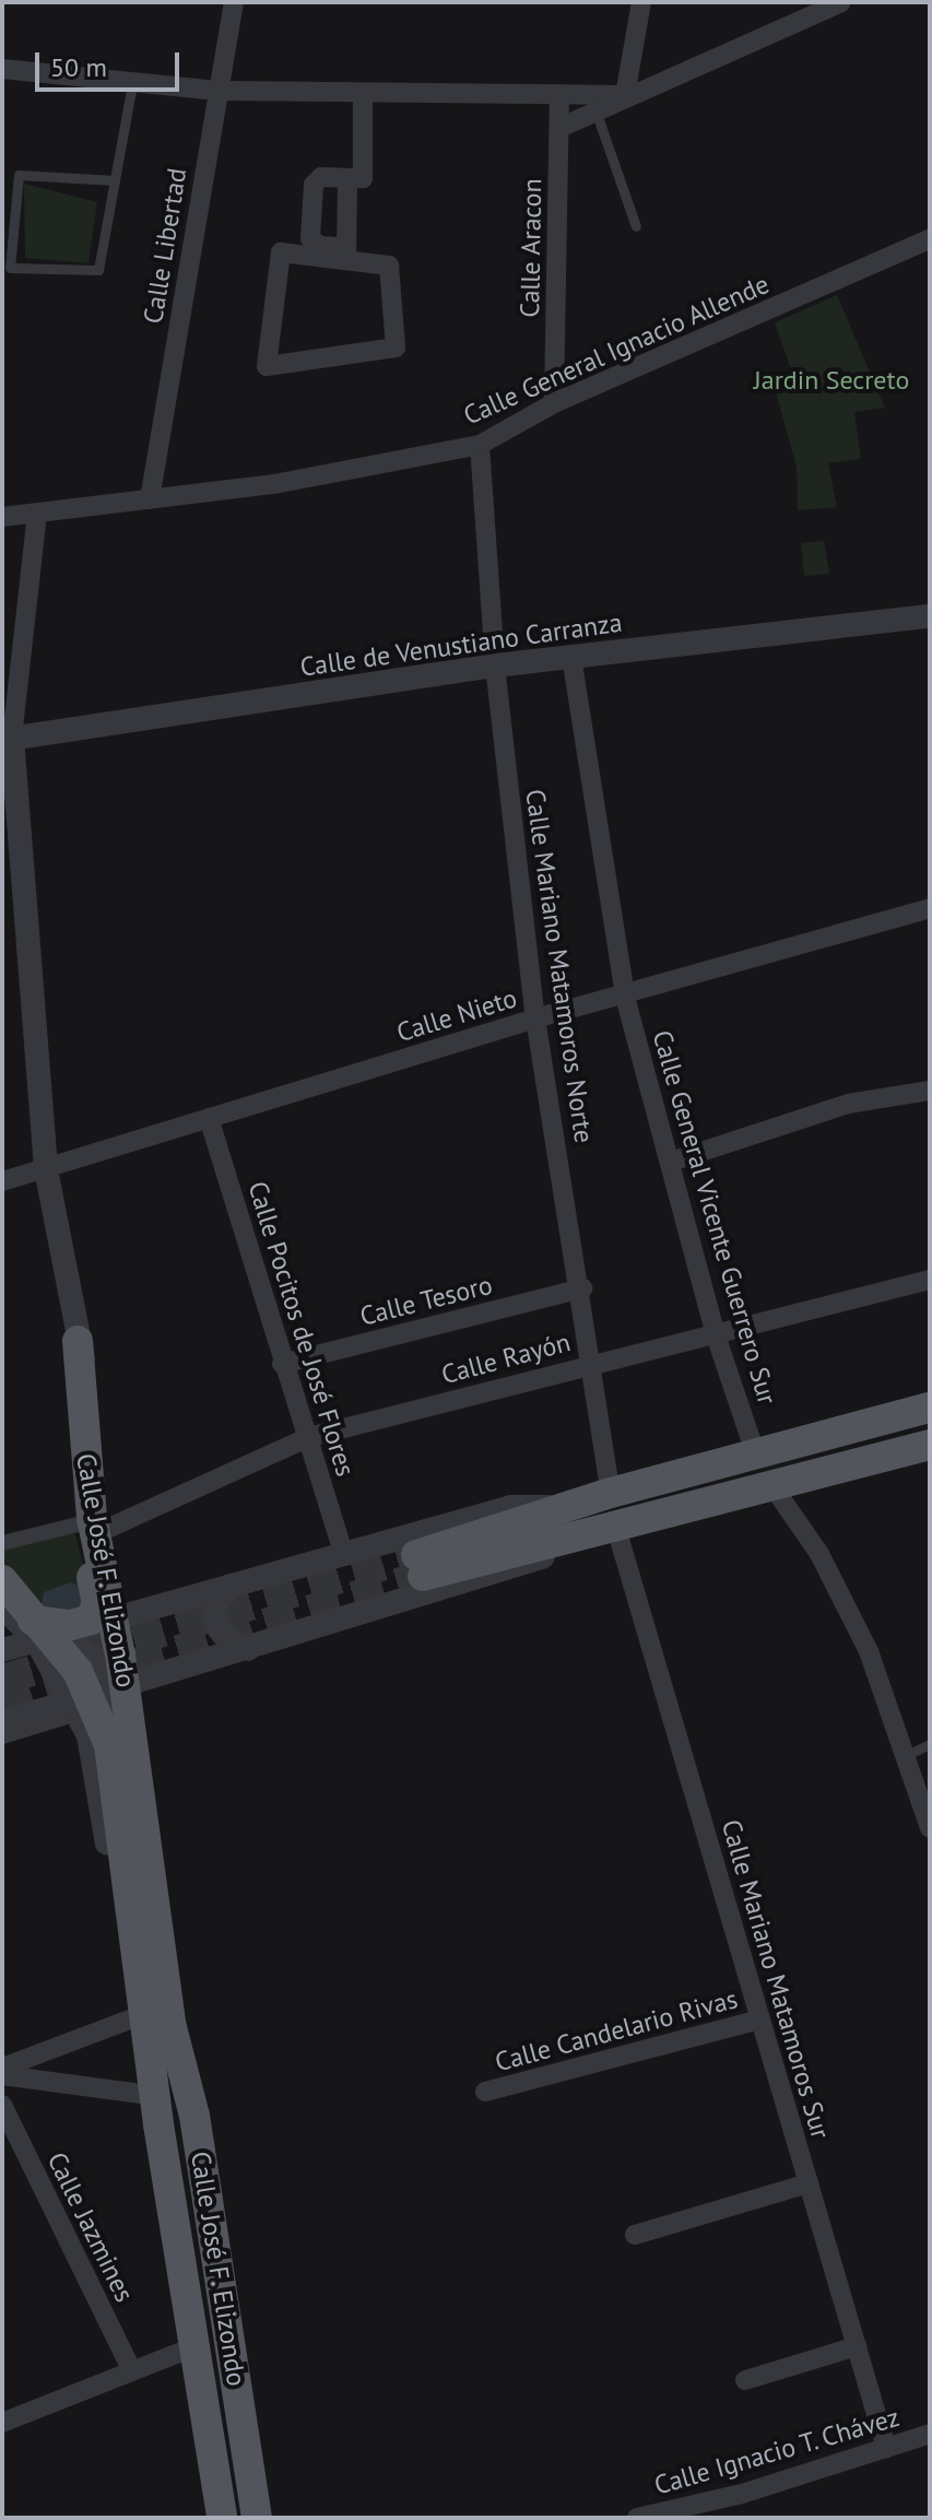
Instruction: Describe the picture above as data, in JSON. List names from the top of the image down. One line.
{"streets":{"main road":["Calle José F. Elizondo"],"street":["Calle Libertad","Calle Aracon","Calle General Ignacio Allende","Calle de Venustiano Carranza","Calle Mariano Matamoros Norte","Calle Nieto","Calle General Vicente Guerrero Sur","Calle Tesoro","Calle Pocitos de José Flores","Calle Rayón","Calle Mariano Matamoros Sur","Calle Candelario Rivas","Calle Jazmines","Calle Ignacio T. Chávez"]},"crossings":[["Calle Libertad","Calle General Ignacio Allende"],["Calle Aracon","Calle General Ignacio Allende"],["Calle General Ignacio Allende","Calle Mariano Matamoros Norte"],["Calle General Ignacio Allende","Calle José F. Elizondo"],["Calle de Venustiano Carranza","Calle Mariano Matamoros Norte"],["Calle de Venustiano Carranza","Calle General Vicente Guerrero Sur"],["Calle de Venustiano Carranza","Calle José F. Elizondo"],["Calle Mariano Matamoros Norte","Calle Nieto"],["Calle Mariano Matamoros Norte","Calle Tesoro"],["Calle Mariano Matamoros Norte","Calle Rayón"],["Calle Nieto","Calle General Vicente Guerrero Sur"],["Calle Nieto","Calle Pocitos de José Flores"],["Calle Nieto","Calle José F. Elizondo"],["Calle General Vicente Guerrero Sur","Calle Rayón"],["Calle Tesoro","Calle Pocitos de José Flores"],["Calle Pocitos de José Flores","Calle Rayón"],["Calle Mariano Matamoros Sur","Calle Candelario Rivas"],["Calle Mariano Matamoros Sur","Calle Ignacio T. Chávez"]],"parks":["Jardin Secreto"],"scale_bar":"50 m"}
